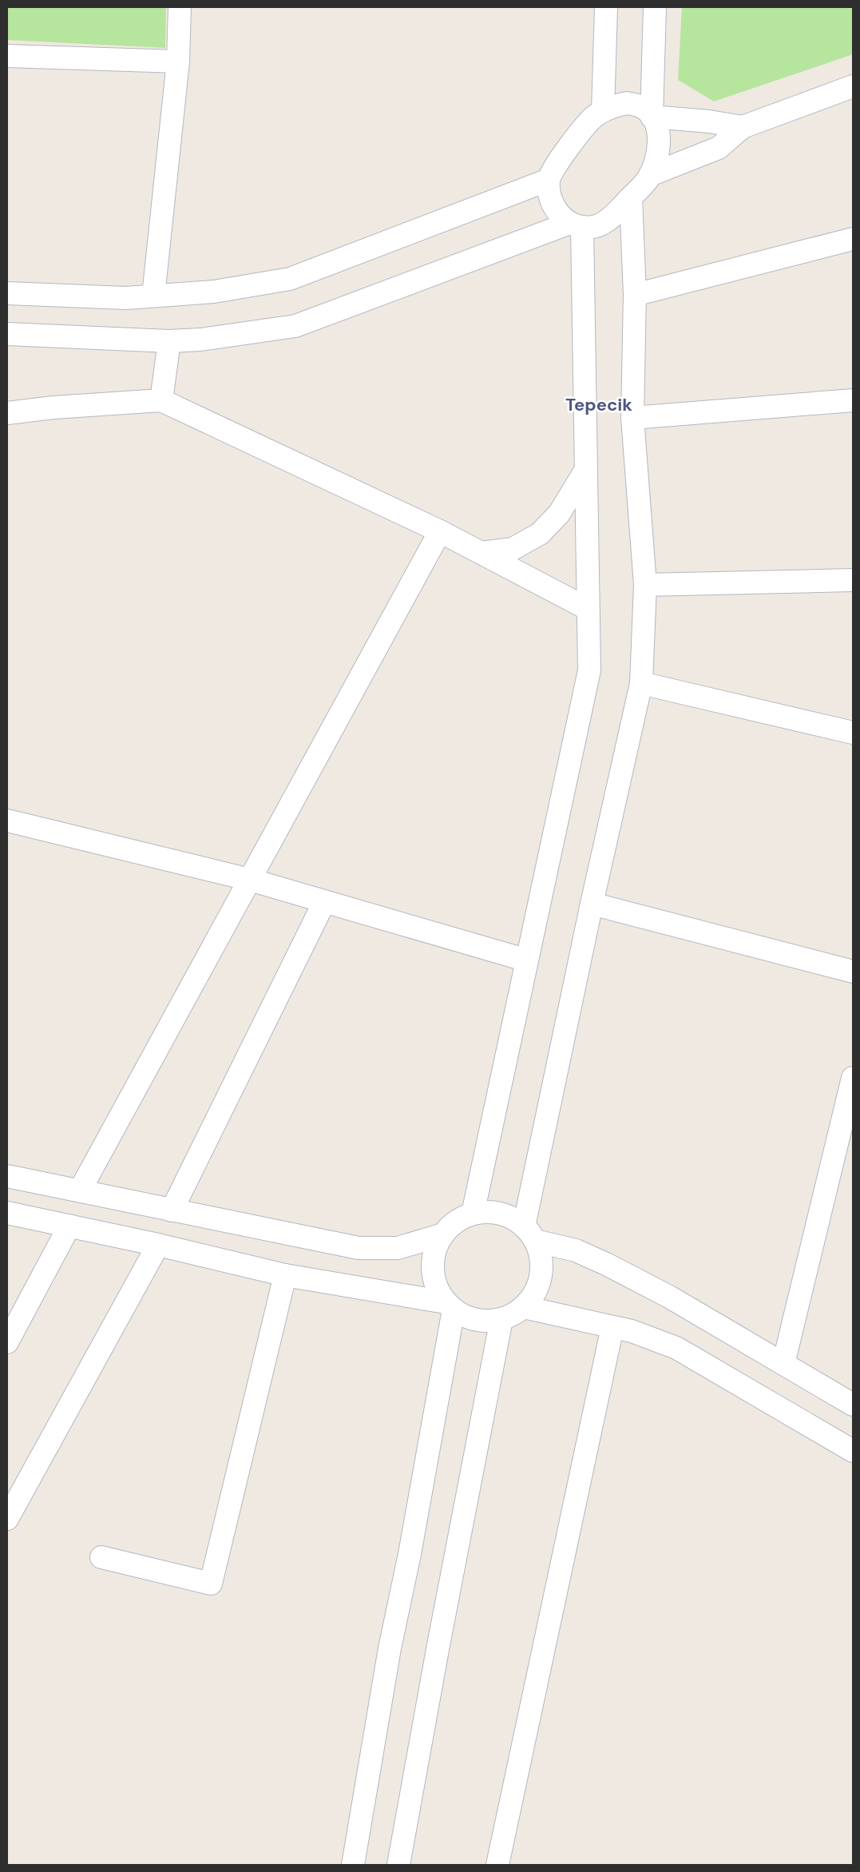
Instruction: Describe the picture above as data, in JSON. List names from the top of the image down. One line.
{"districts":["Tepecik"]}
